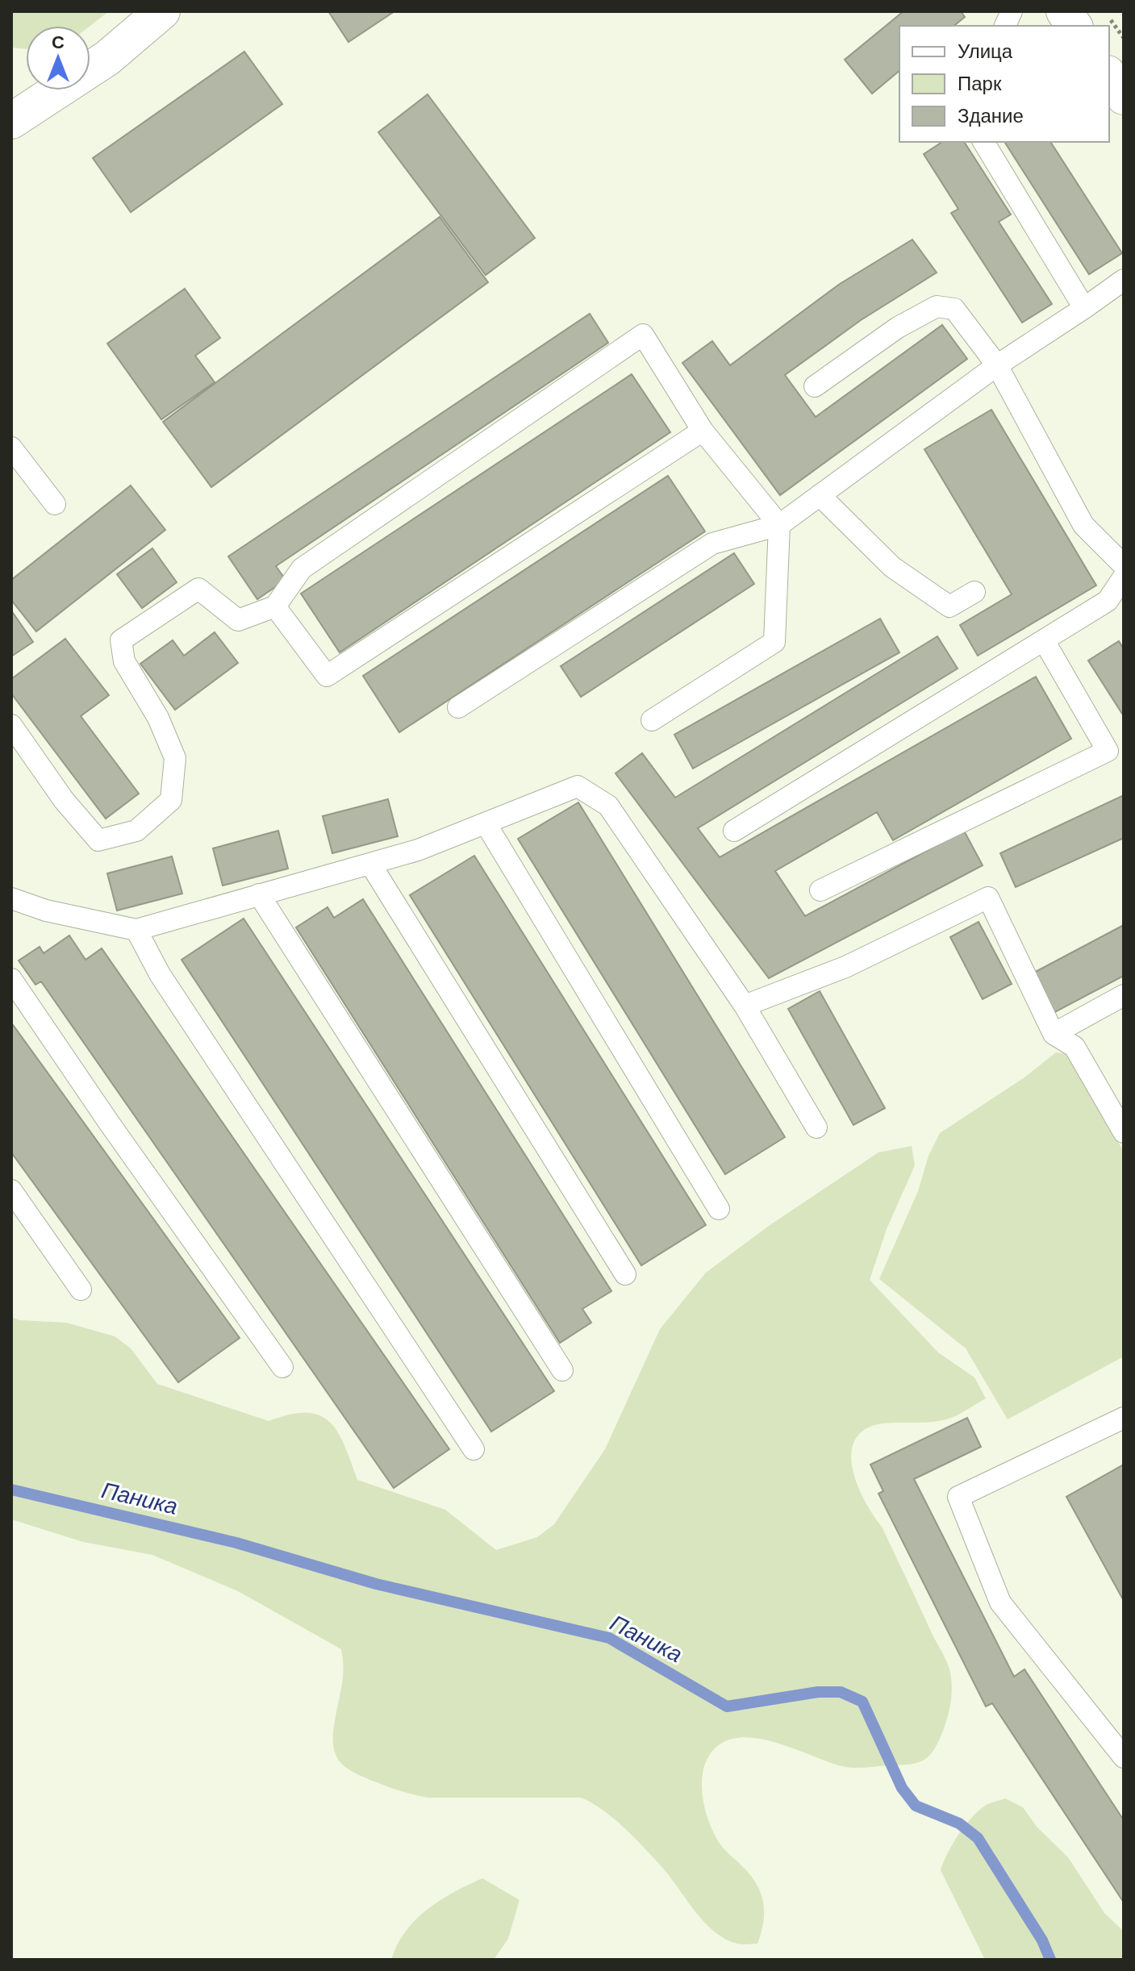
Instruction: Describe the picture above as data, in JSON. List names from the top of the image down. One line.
{"water":["Паника"],"legend":["Улица","Парк","Здание"],"north":"top"}
